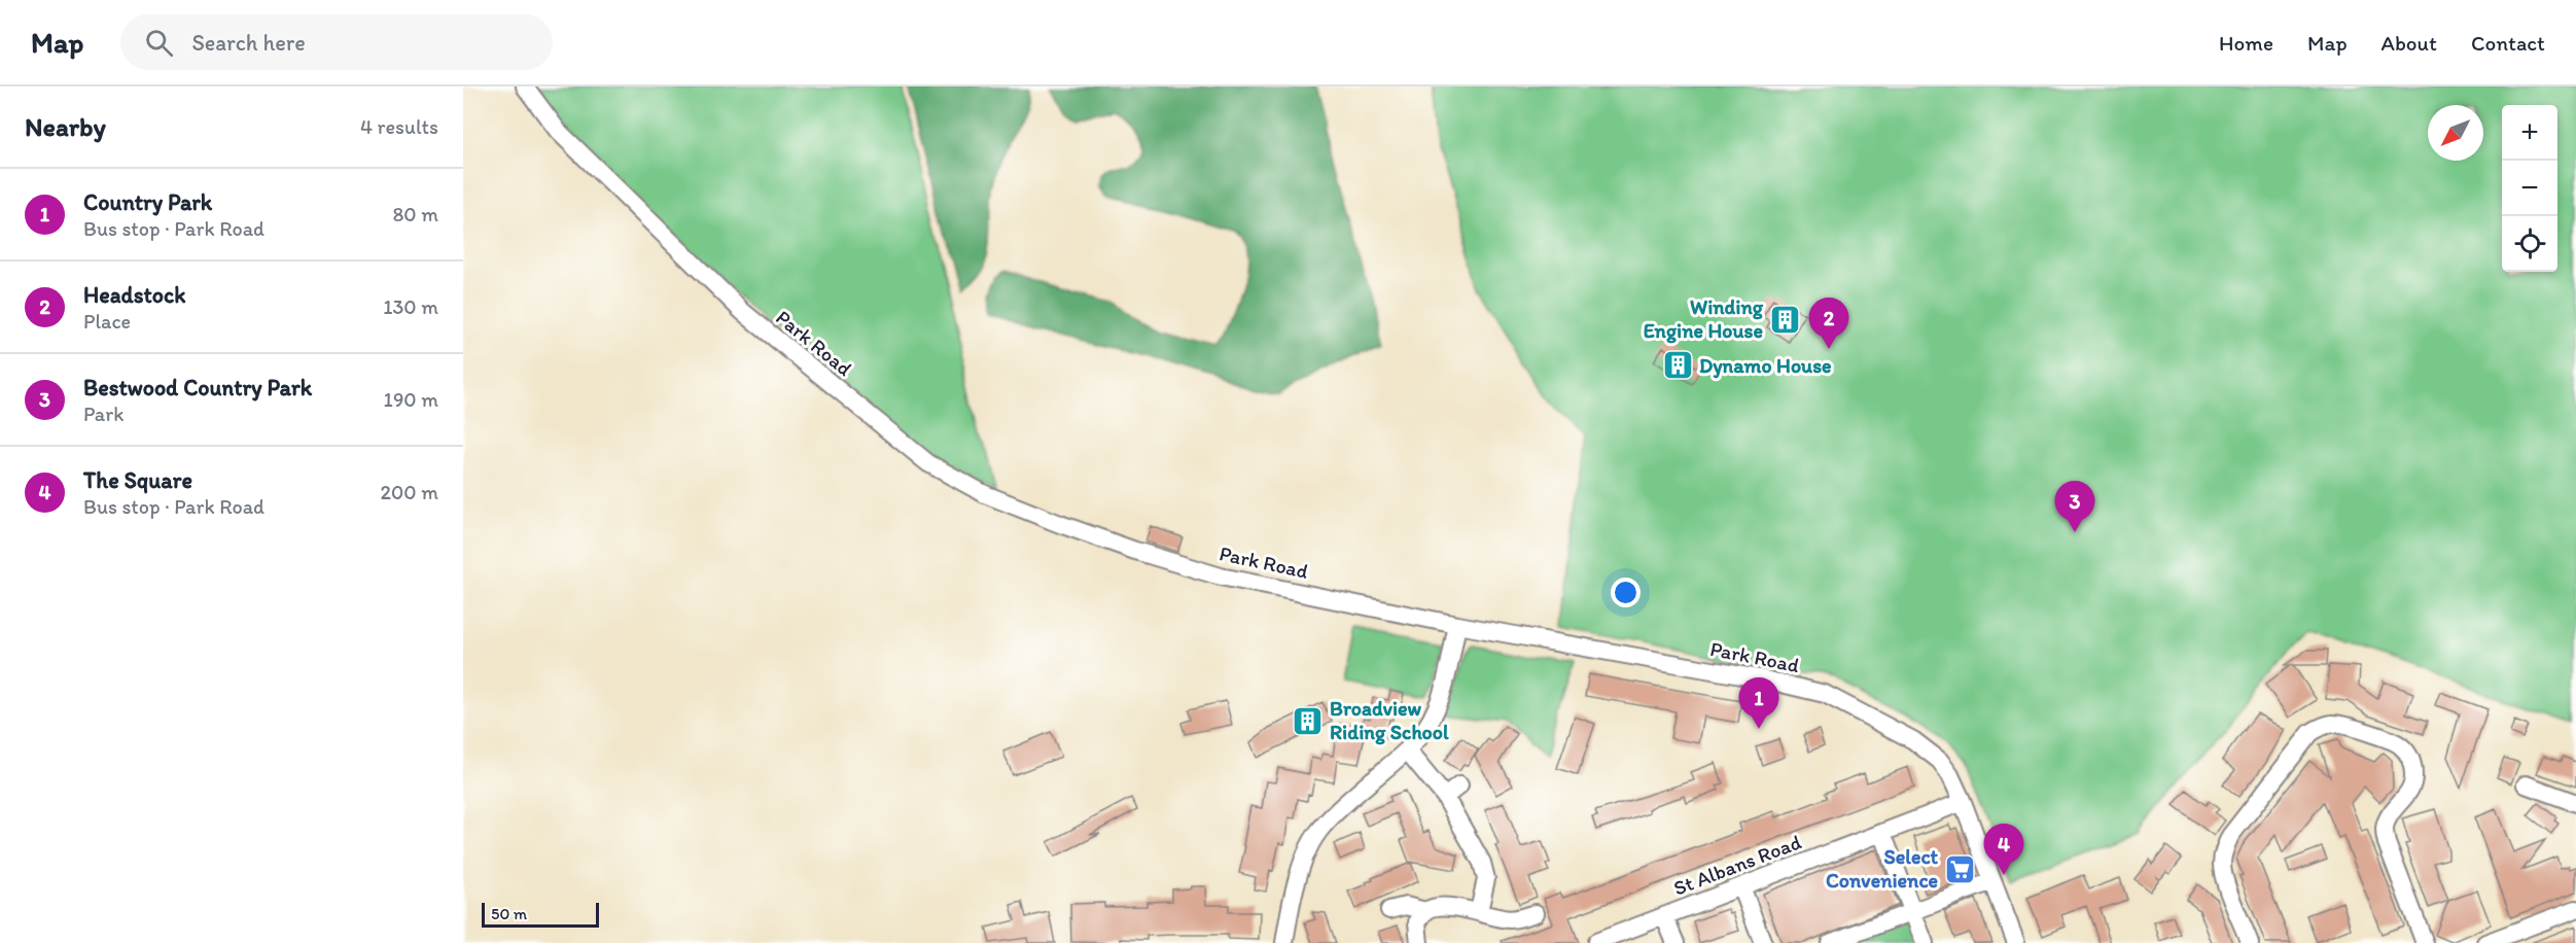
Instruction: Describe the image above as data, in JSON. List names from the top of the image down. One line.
{"streets":{"street":["Park Road","St Albans Road"]},"crossings":[["Park Road","St Albans Road"]],"places":{"building":["Winding Engine House","Dynamo House","Broadview Riding School"],"supermarket":["Select Convenience"]},"scale_bar":"50 m","north":"bottom left","page":{"header":"Map","search":"Search here","nav":["Home","Map","About","Contact"],"heading":["Nearby","4 results"],"map_buttons":["+","−"],"list":[{"mark":"1","name":"Country Park","note":"Bus stop · Park Road","value":"80 m"},{"mark":"2","name":"Headstock","note":"Place","value":"130 m"},{"mark":"3","name":"Bestwood Country Park","note":"Park","value":"190 m"},{"mark":"4","name":"The Square","note":"Bus stop · Park Road","value":"200 m"}],"pins":["2","3","1","4"],"scale":"50 m"}}
